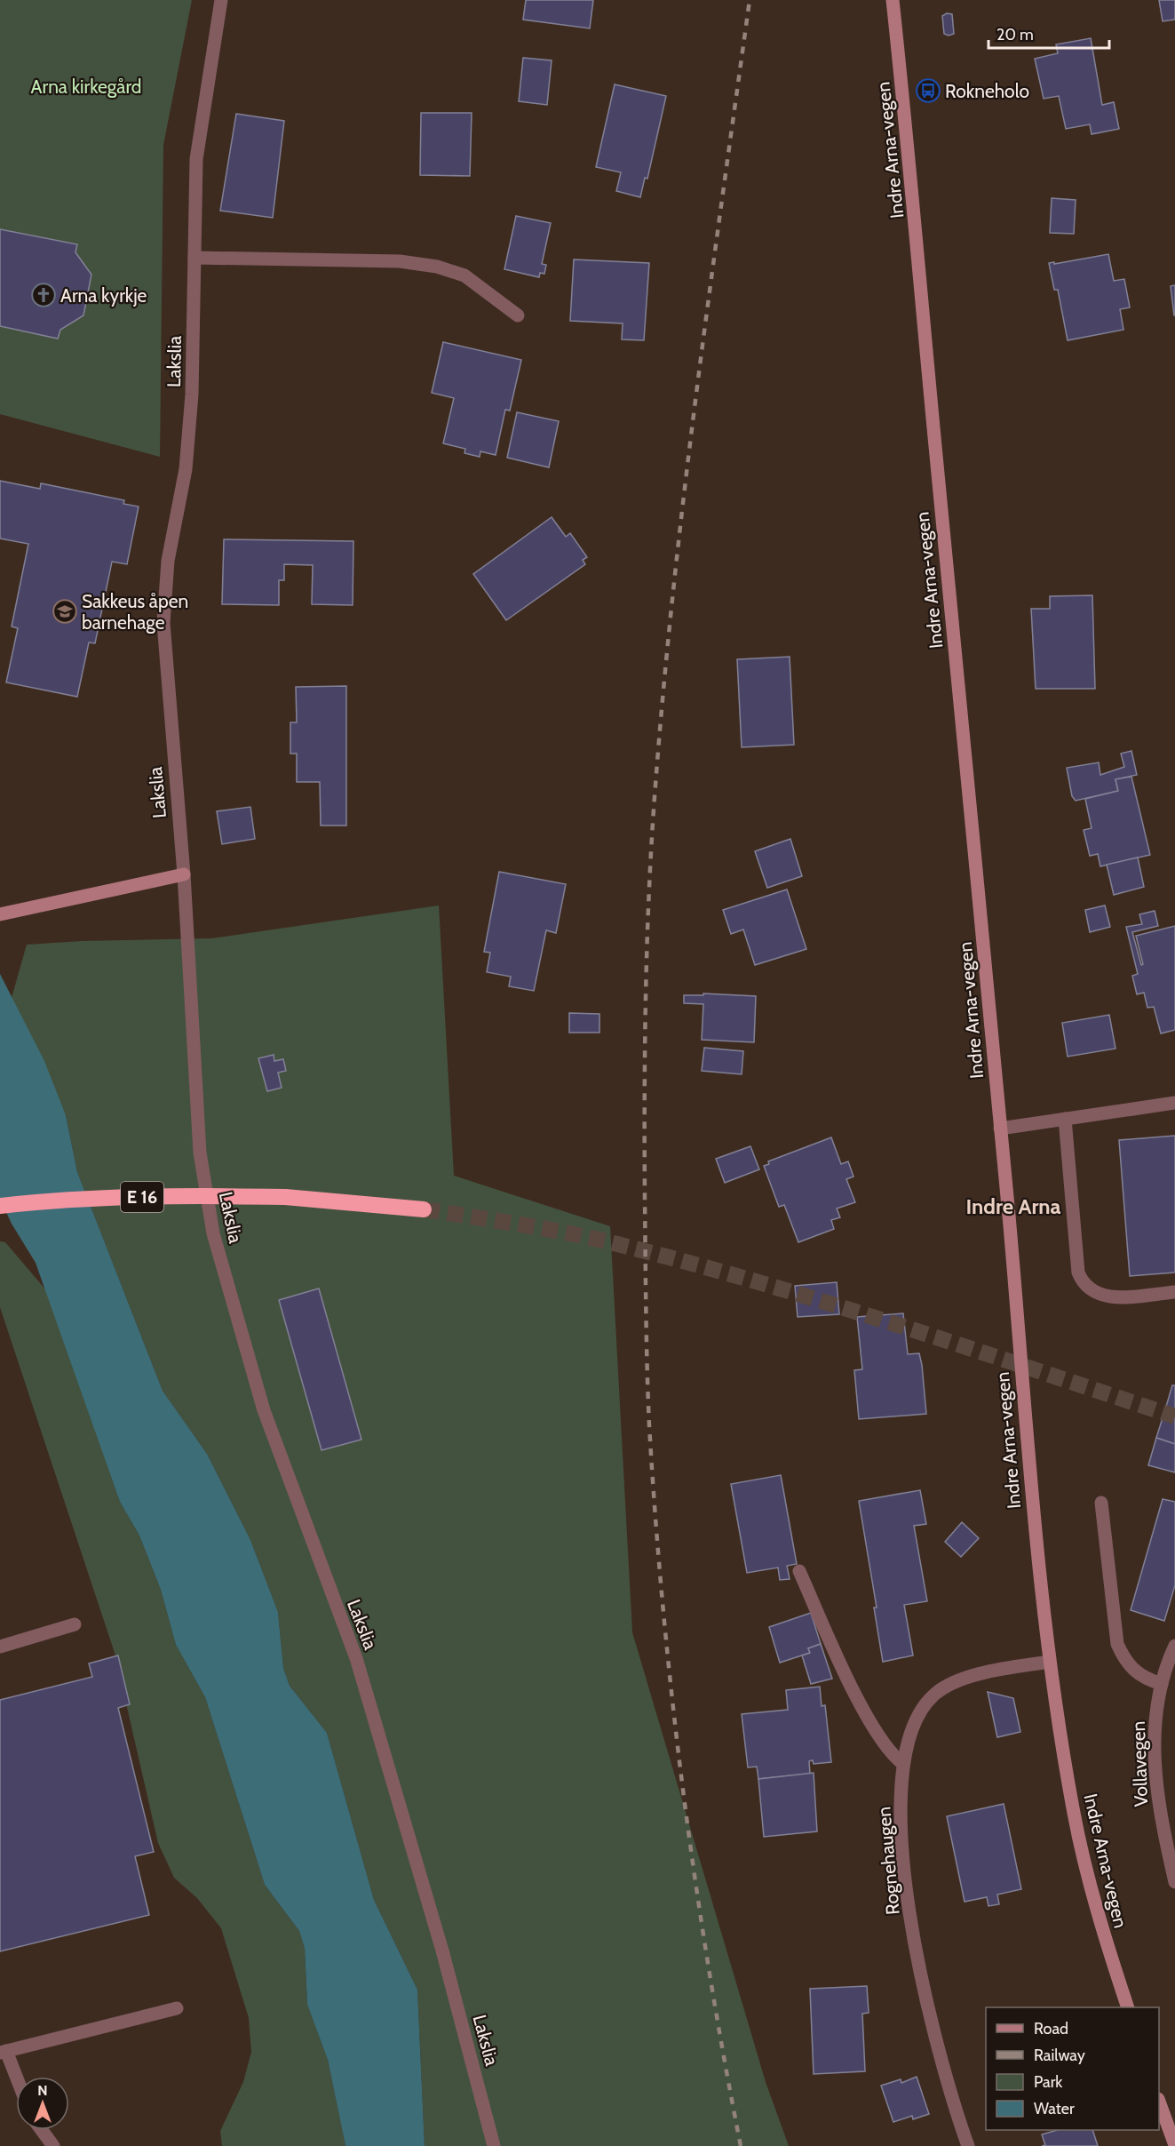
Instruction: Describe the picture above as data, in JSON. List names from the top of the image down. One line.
{"streets":{"highway":["E 16"],"main road":["Indre Arna-vegen"],"street":["Lakslia","Vollavegen","Rognehaugen"]},"crossings":[["Indre Arna-vegen","Rognehaugen"]],"districts":["Indre Arna"],"parks":["Arna kirkegård"],"places":{"bus stop":["Rokneholo"],"church":["Arna kyrkje"],"school or university":["Sakkeus åpen barnehage"]},"legend":["Road","Railway","Park","Water"],"scale_bar":"20 m","north":"top"}
